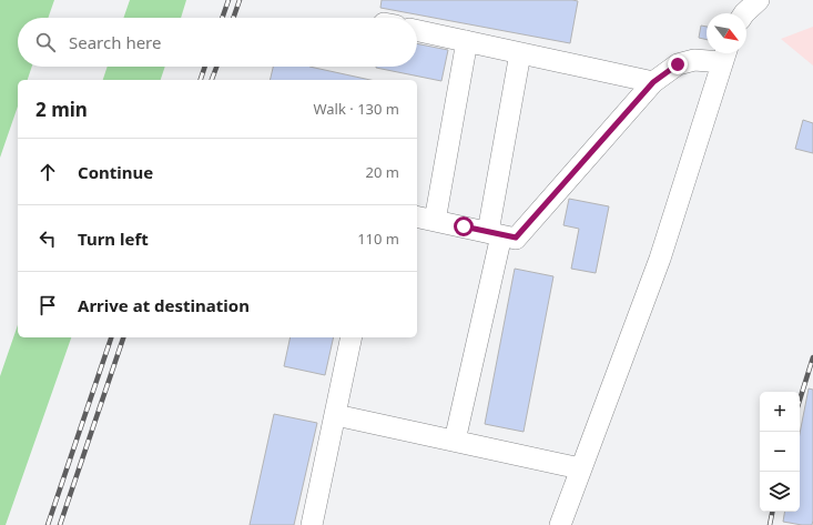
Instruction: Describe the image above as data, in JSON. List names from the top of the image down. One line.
{"north":"bottom right","page":{"search":"Search here","heading":["2 min","Walk · 130 m"],"list":[["Continue","20 m"],["Turn left","110 m"],"Arrive at destination"],"map_buttons":["+","−"]}}
